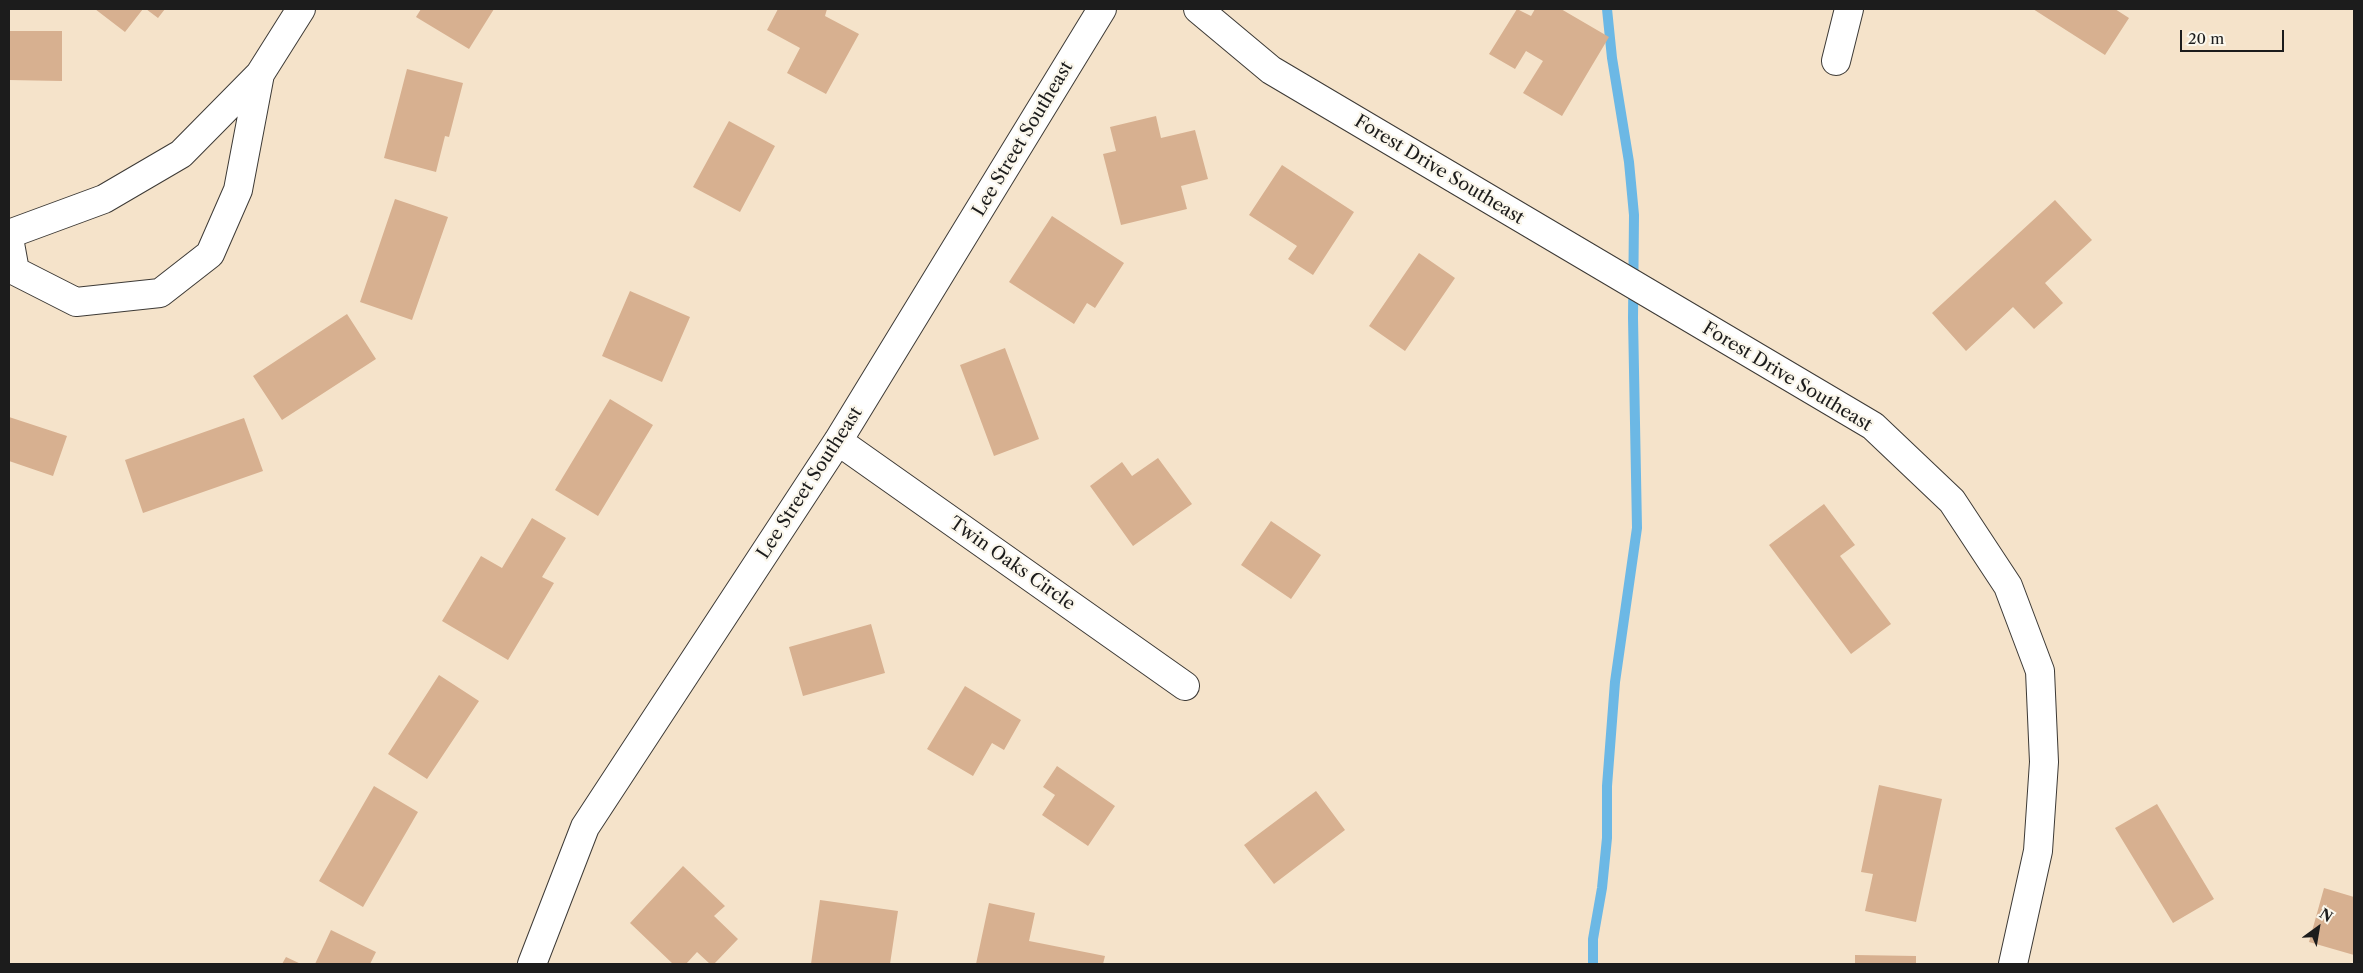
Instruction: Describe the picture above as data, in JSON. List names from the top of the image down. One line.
{"streets":{"street":["Lee Street Southeast","Forest Drive Southeast","Twin Oaks Circle"]},"crossings":[["Lee Street Southeast","Twin Oaks Circle"]],"scale_bar":"20 m","north":"top right"}
